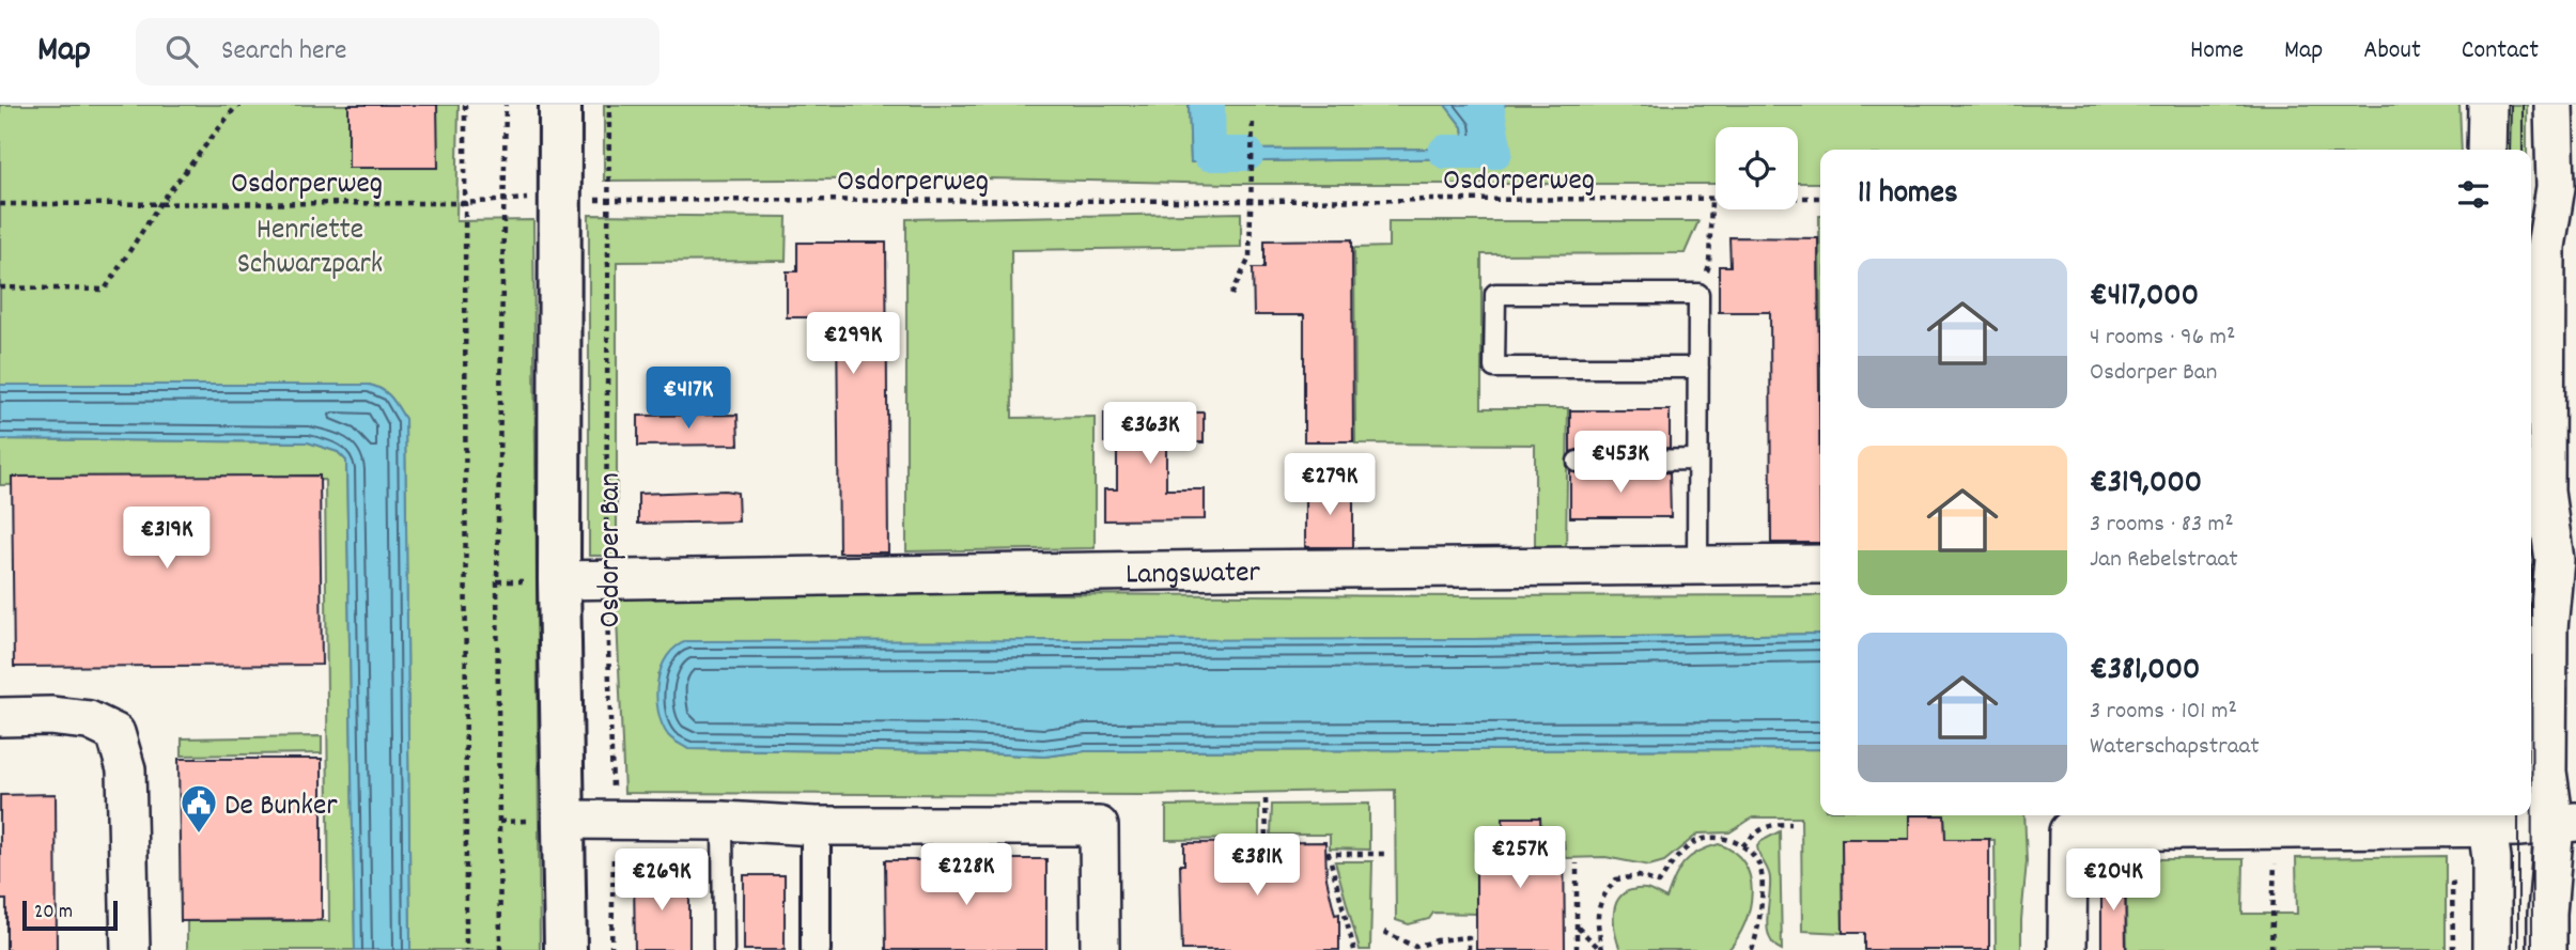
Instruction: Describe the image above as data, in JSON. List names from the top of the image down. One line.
{"streets":{"street":["Osdorper Ban","Langswater"],"path":["Osdorperweg"]},"crossings":[["Osdorperweg","Osdorper Ban"],["Osdorper Ban","Langswater"]],"parks":["Henriette Schwarzpark"],"places":{"public building":["De Bunker"]},"scale_bar":"20 m","page":{"header":"Map","search":"Search here","nav":["Home","Map","About","Contact"],"heading":"11 homes","list":[{"name":"€417,000","note":"4 rooms · 96 m² · Osdorper Ban"},{"name":"€319,000","note":"3 rooms · 83 m² · Jan Rebelstraat"},{"name":"€381,000","note":"3 rooms · 101 m² · Waterschapstraat"}],"price":["€299K","€417K","€363K","€453K","€279K","€319K","€257K","€381K","€228K","€269K","€204K"],"scale":"20 m"}}
